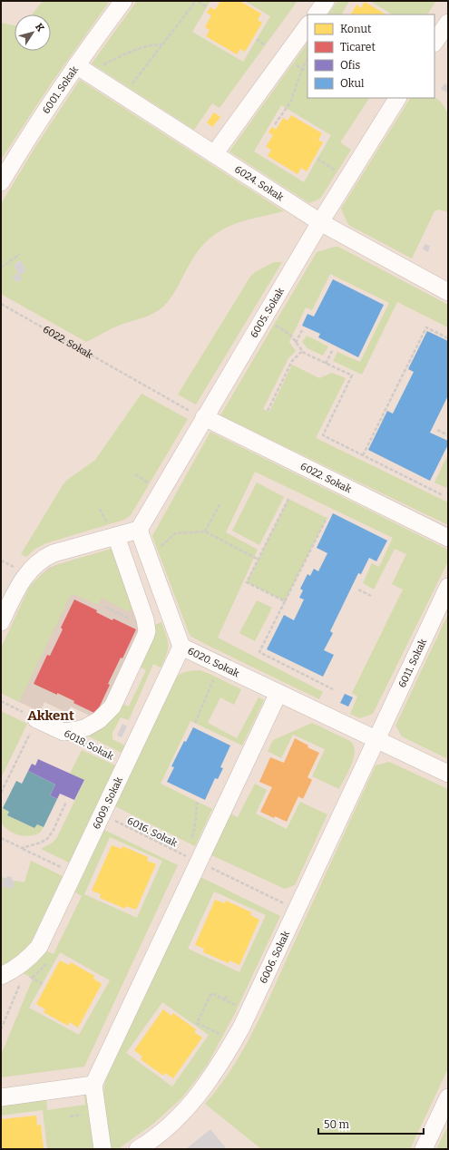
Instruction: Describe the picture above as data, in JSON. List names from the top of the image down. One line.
{"streets":{"street":["6001. Sokak","6024. Sokak","6005. Sokak","6022. Sokak","6020. Sokak","6011. Sokak","6018. Sokak","6009. Sokak","6006. Sokak"],"path":["6016. Sokak"]},"crossings":[["6001. Sokak","6024. Sokak"],["6024. Sokak","6005. Sokak"],["6005. Sokak","6022. Sokak"],["6005. Sokak","6020. Sokak"],["6020. Sokak","6011. Sokak"],["6020. Sokak","6009. Sokak"],["6020. Sokak","6006. Sokak"],["6011. Sokak","6006. Sokak"]],"districts":["Akkent"],"legend":["Konut","Ticaret","Ofis","Okul"],"scale_bar":"50 m","north":"top right"}
